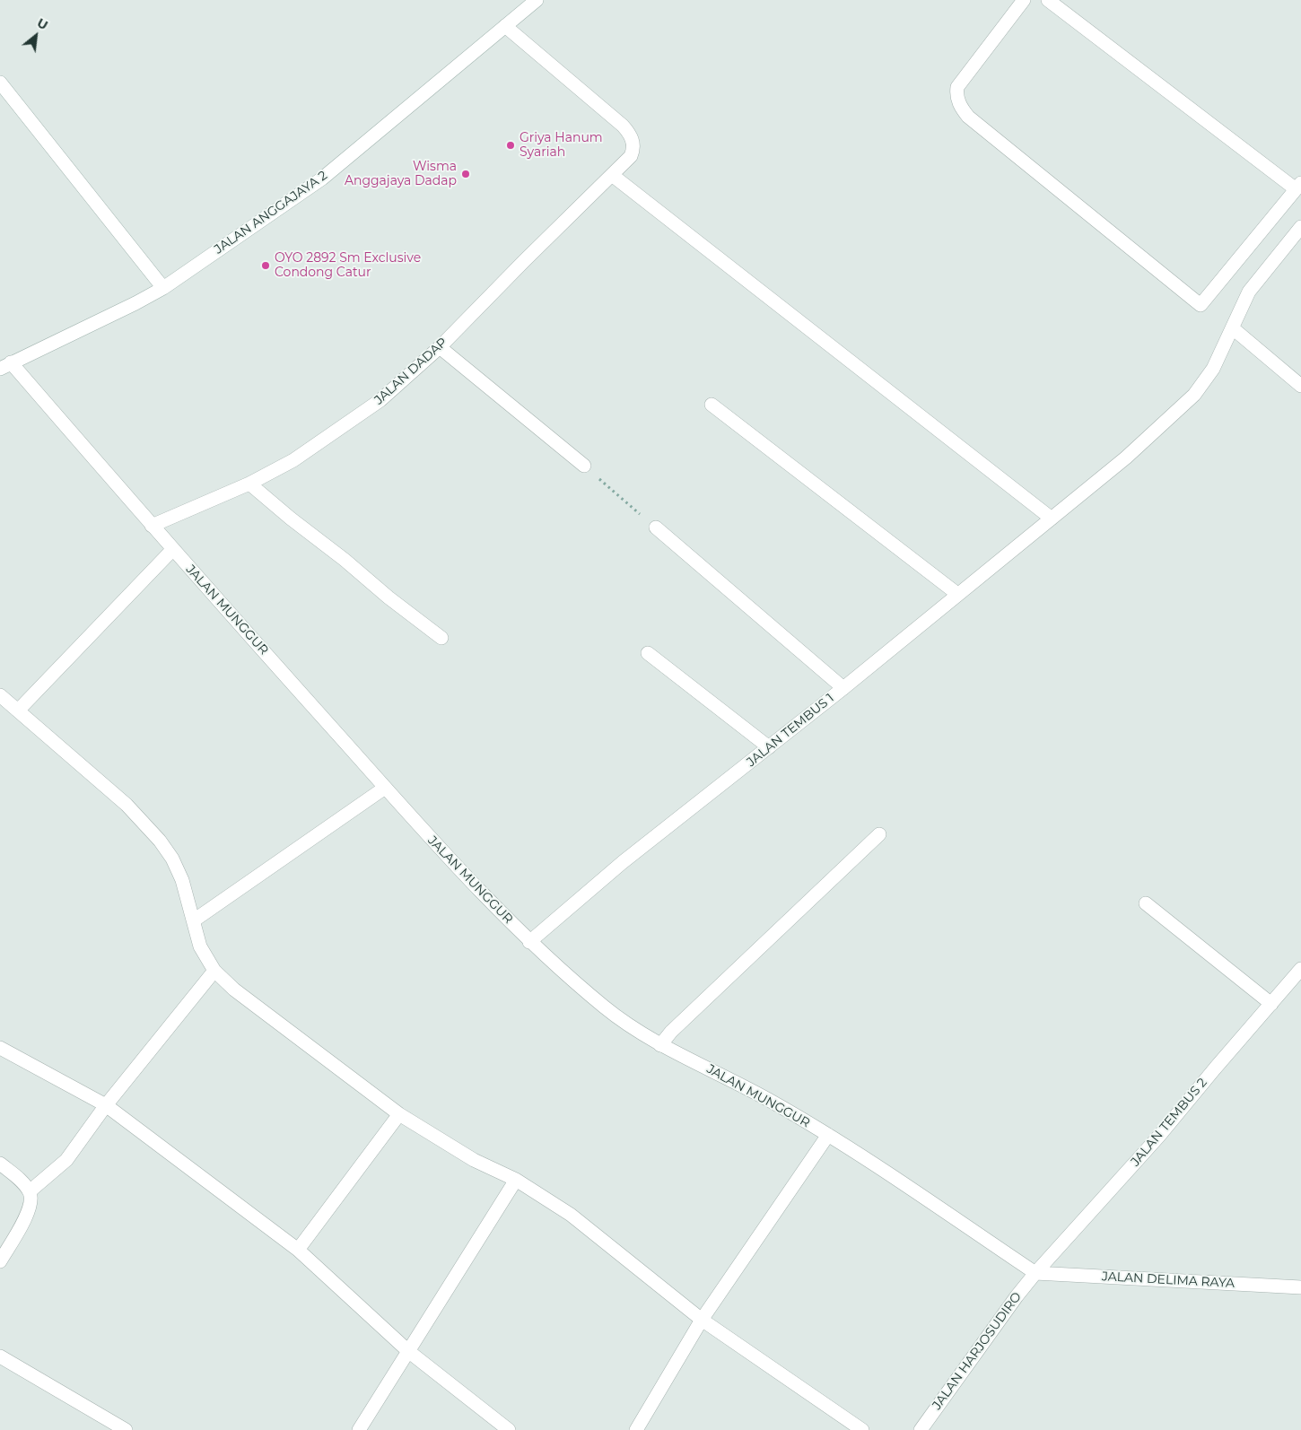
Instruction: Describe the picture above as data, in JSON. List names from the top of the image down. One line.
{"streets":{"street":["JALAN ANGGAJAYA 2","JALAN DADAP","JALAN MUNGGUR","JALAN TEMBUS 1","JALAN TEMBUS 2","JALAN DELIMA RAYA","JALAN HARJOSUDIRO"]},"crossings":[["JALAN ANGGAJAYA 2","JALAN DADAP"],["JALAN ANGGAJAYA 2","JALAN MUNGGUR"],["JALAN DADAP","JALAN MUNGGUR"],["JALAN MUNGGUR","JALAN TEMBUS 1"],["JALAN MUNGGUR","JALAN TEMBUS 2"],["JALAN MUNGGUR","JALAN DELIMA RAYA"],["JALAN MUNGGUR","JALAN HARJOSUDIRO"],["JALAN TEMBUS 2","JALAN DELIMA RAYA"],["JALAN TEMBUS 2","JALAN HARJOSUDIRO"],["JALAN DELIMA RAYA","JALAN HARJOSUDIRO"]],"places":["Griya Hanum Syariah","Wisma Anggajaya Dadap","OYO 2892 Sm Exclusive Condong Catur"],"north":"top right"}
